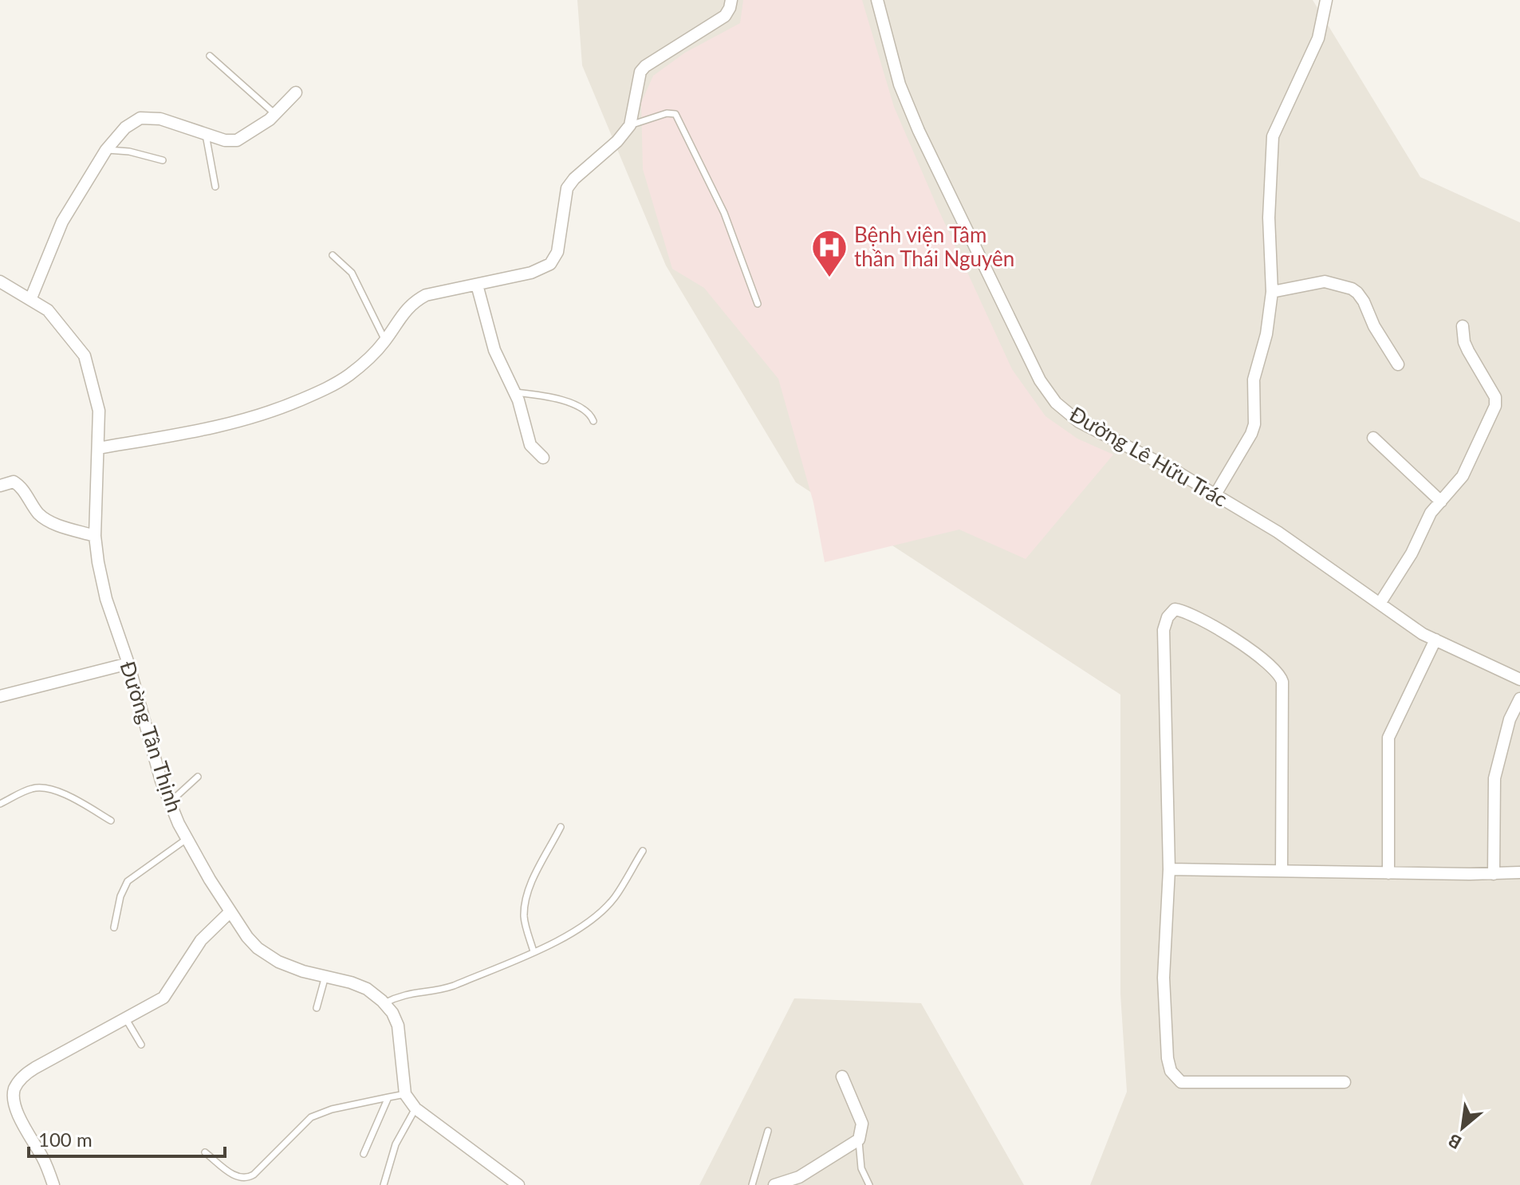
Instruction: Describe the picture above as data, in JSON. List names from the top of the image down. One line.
{"streets":{"street":["Đường Lê Hữu Trác","Đường Tân Thịnh"]},"places":{"hospital":["Bệnh viện Tâm thần Thái Nguyên"]},"scale_bar":"100 m","north":"bottom left"}
